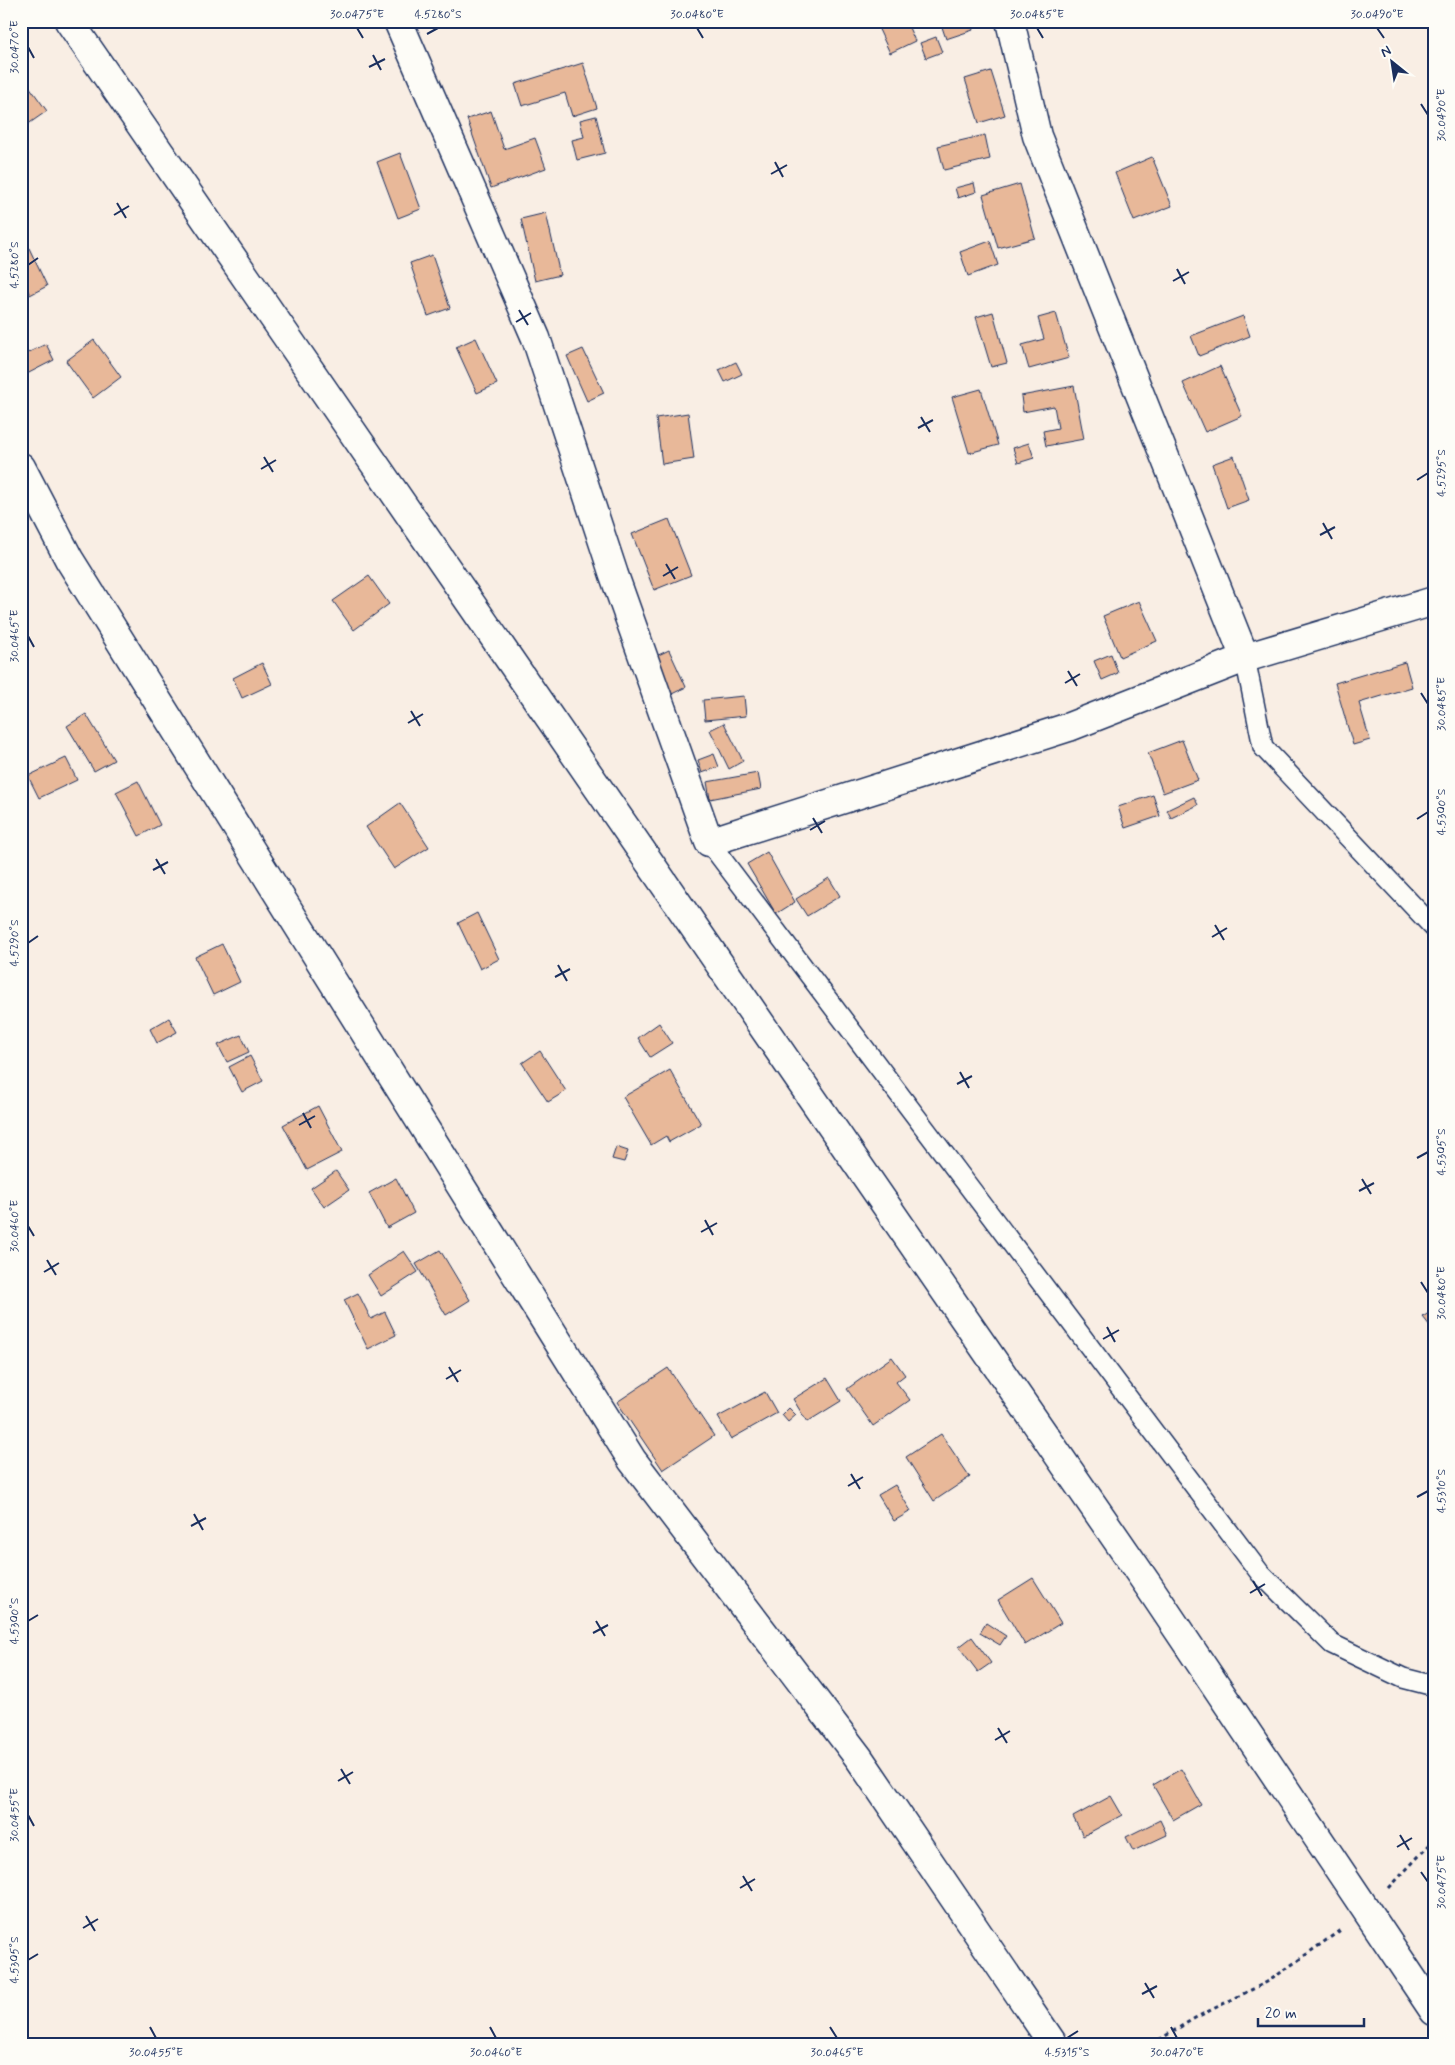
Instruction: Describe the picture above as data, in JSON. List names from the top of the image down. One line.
{"scale_bar":"20 m","north":"top left","coordinates":["30.0475°E","4.5280°S","30.0480°E","30.0485°E","30.0490°E","30.0470°E","4.5295°S","30.0465°E","4.5300°S","4.5290°S","4.5305°S","30.0460°E","4.5310°S","30.0455°E","4.5315°S"]}
